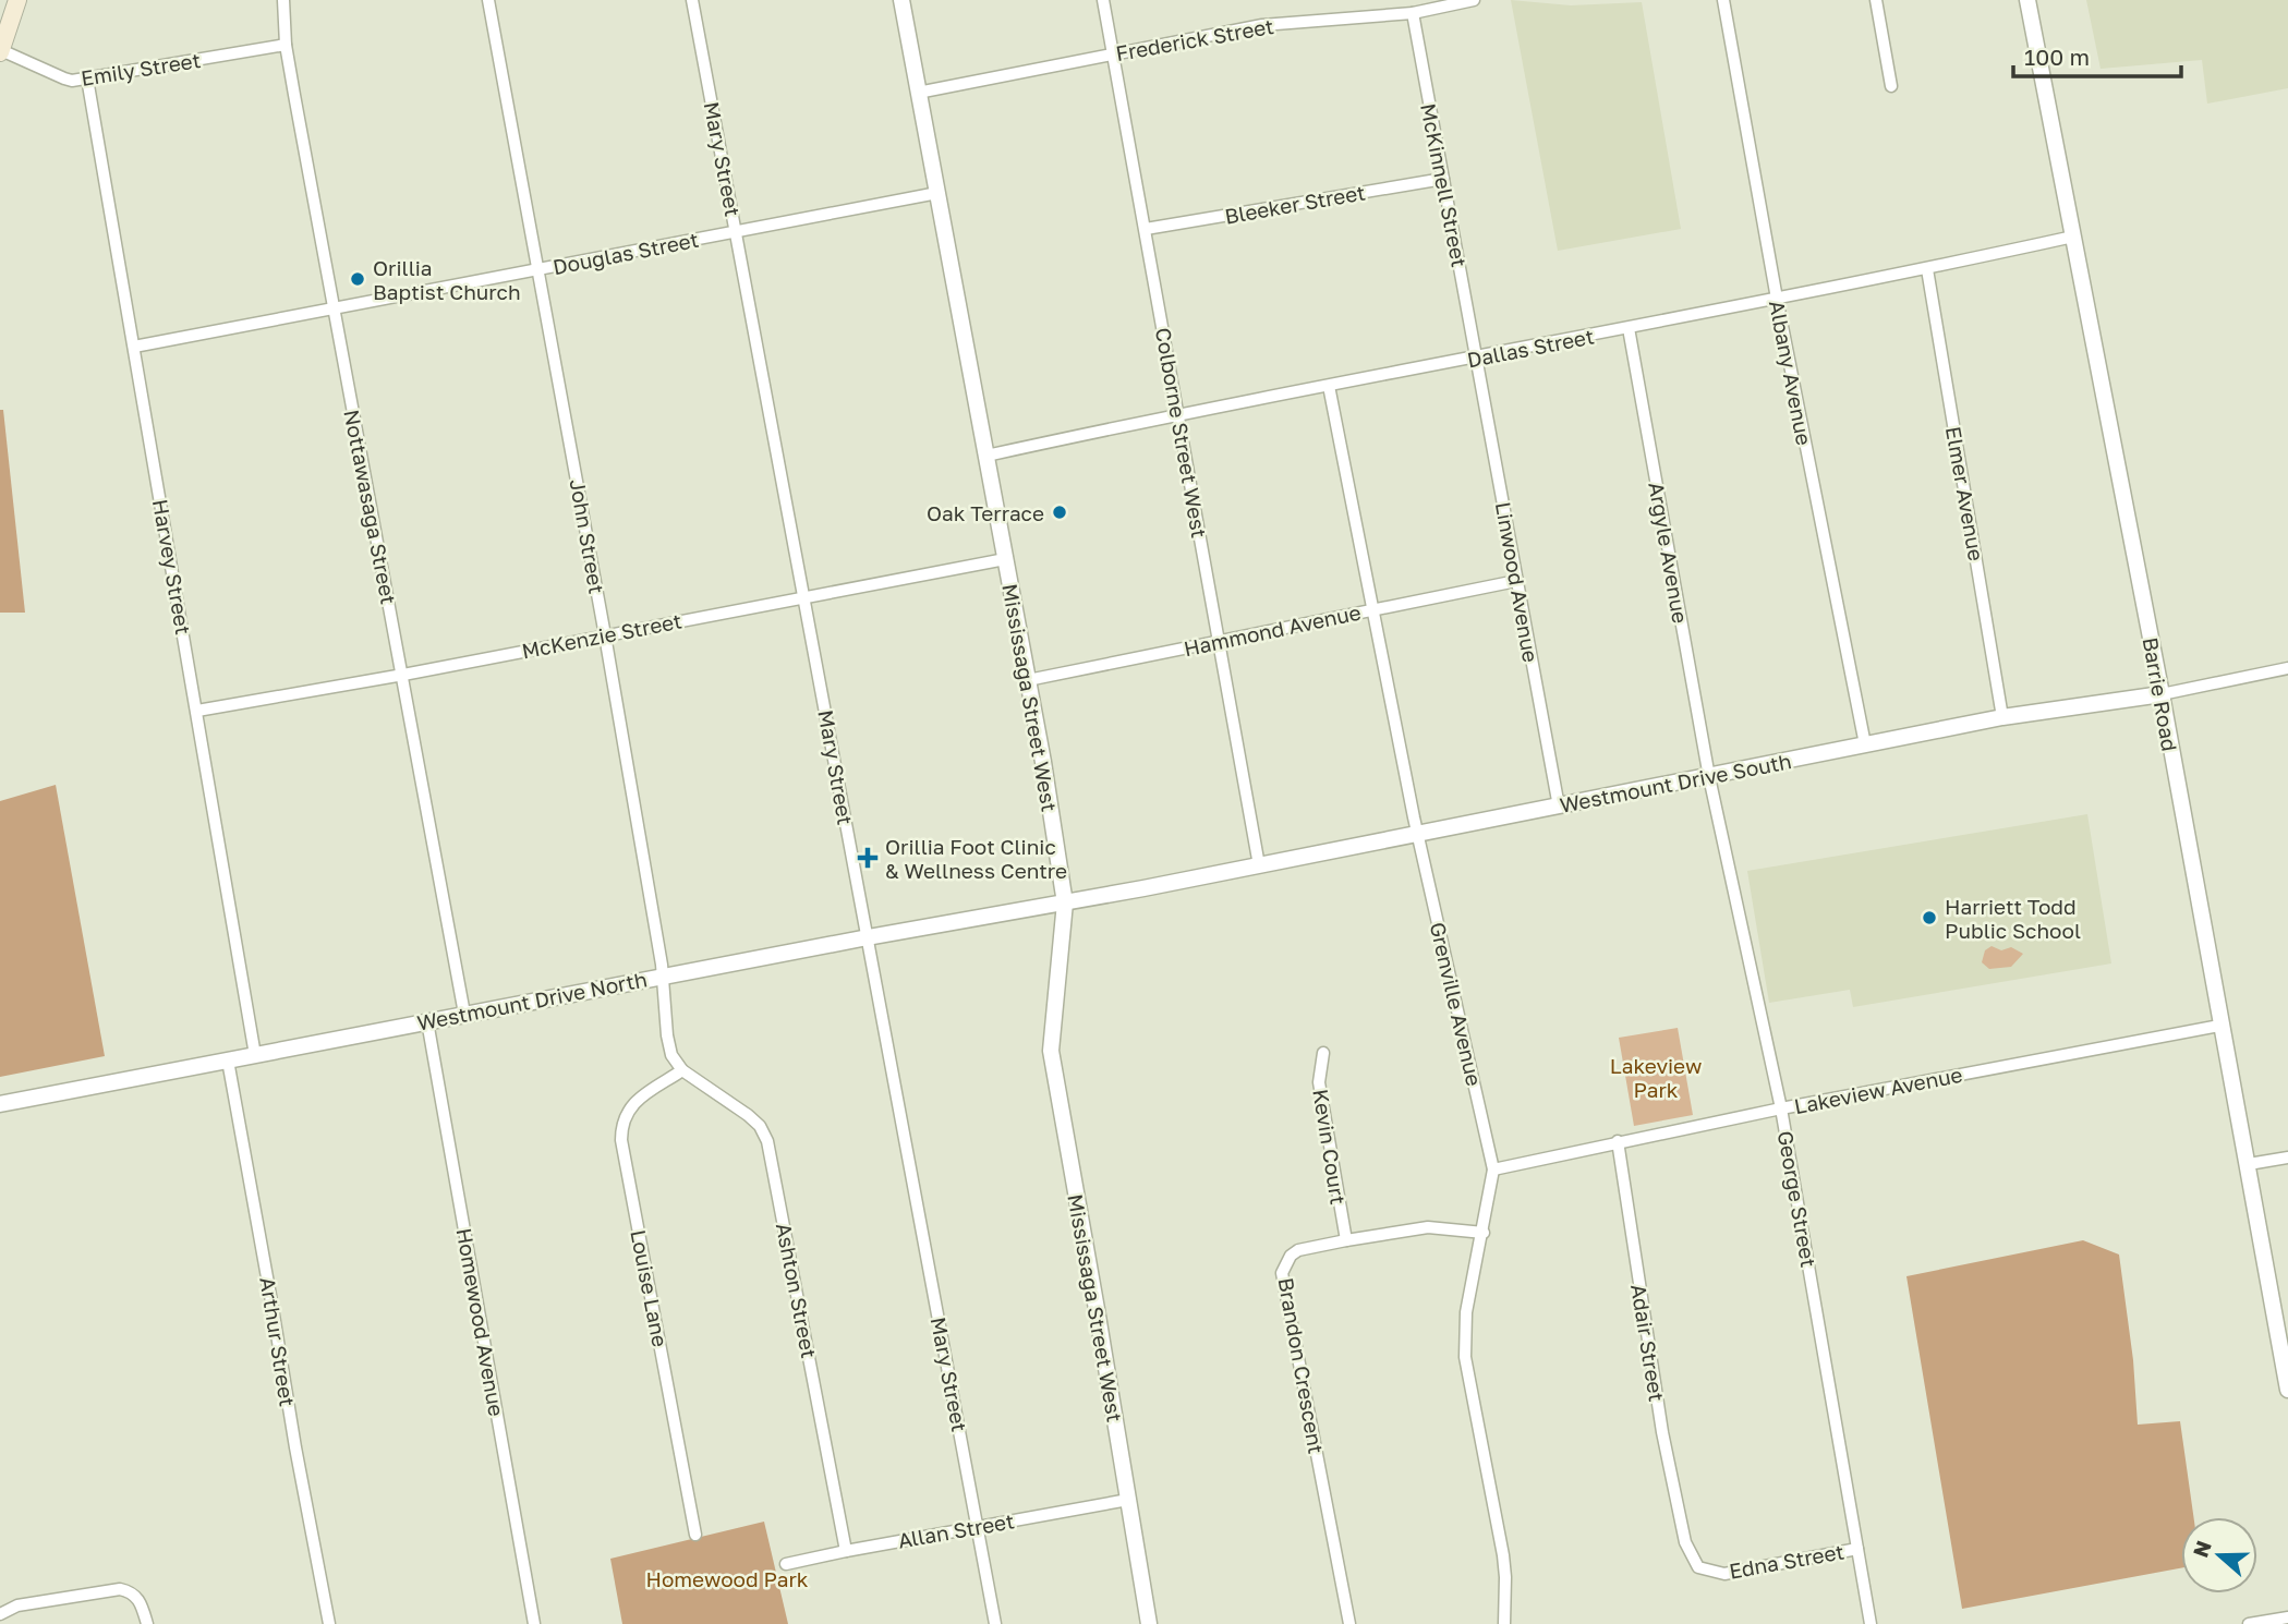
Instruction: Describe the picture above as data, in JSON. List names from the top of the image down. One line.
{"streets":{"street":["Frederick Street","Emily Street","Mary Street","McKinnell Street","Bleeker Street","Douglas Street","Dallas Street","Albany Avenue","Colborne Street West","Elmer Avenue","Nottawasaga Street","John Street","Argyle Avenue","Harvey Street","Linwood Avenue","Hammond Avenue","McKenzie Street","Barrie Road","Mississaga Street West","Westmount Drive South","Westmount Drive North","Grenville Avenue","Lakeview Avenue","Kevin Court","George Street","Louise Lane","Ashton Street","Homewood Avenue","Arthur Street","Adair Street","Brandon Crescent","Allan Street","Edna Street"]},"crossings":[["Frederick Street","McKinnell Street"],["Frederick Street","Colborne Street West"],["Frederick Street","Mississaga Street West"],["Emily Street","Nottawasaga Street"],["Emily Street","Harvey Street"],["Mary Street","Douglas Street"],["Mary Street","McKenzie Street"],["Mary Street","Westmount Drive North"],["Mary Street","Allan Street"],["McKinnell Street","Bleeker Street"],["McKinnell Street","Dallas Street"],["McKinnell Street","Linwood Avenue"],["Bleeker Street","Colborne Street West"],["Douglas Street","Nottawasaga Street"],["Douglas Street","John Street"],["Douglas Street","Harvey Street"],["Douglas Street","Mississaga Street West"],["Dallas Street","Albany Avenue"],["Dallas Street","Colborne Street West"],["Dallas Street","Elmer Avenue"],["Dallas Street","Argyle Avenue"],["Dallas Street","Linwood Avenue"],["Dallas Street","Barrie Road"],["Dallas Street","Mississaga Street West"],["Dallas Street","Grenville Avenue"],["Albany Avenue","Westmount Drive South"],["Colborne Street West","Hammond Avenue"],["Colborne Street West","Westmount Drive South"],["Elmer Avenue","Westmount Drive South"],["Nottawasaga Street","McKenzie Street"],["Nottawasaga Street","Westmount Drive North"],["John Street","McKenzie Street"],["John Street","Westmount Drive North"],["John Street","Louise Lane"],["John Street","Ashton Street"],["Argyle Avenue","Westmount Drive South"],["Argyle Avenue","George Street"],["Harvey Street","McKenzie Street"],["Harvey Street","Westmount Drive North"],["Linwood Avenue","Hammond Avenue"],["Linwood Avenue","Westmount Drive South"],["Hammond Avenue","Mississaga Street West"],["Hammond Avenue","Grenville Avenue"],["McKenzie Street","Mississaga Street West"],["Barrie Road","Westmount Drive South"],["Barrie Road","Lakeview Avenue"],["Mississaga Street West","Westmount Drive South"],["Mississaga Street West","Westmount Drive North"],["Mississaga Street West","Allan Street"],["Westmount Drive South","Westmount Drive North"],["Westmount Drive South","Grenville Avenue"],["Westmount Drive South","George Street"],["Westmount Drive North","Homewood Avenue"],["Westmount Drive North","Arthur Street"],["Grenville Avenue","Lakeview Avenue"],["Grenville Avenue","Brandon Crescent"],["Lakeview Avenue","George Street"],["Lakeview Avenue","Adair Street"],["Kevin Court","Brandon Crescent"],["George Street","Edna Street"],["Louise Lane","Ashton Street"],["Ashton Street","Allan Street"],["Adair Street","Edna Street"]],"parks":["Lakeview Park","Homewood Park"],"places":{"other":["Orillia Baptist Church","Oak Terrace","Harriett Todd Public School"],"health":["Orillia Foot Clinic & Wellness Centre"]},"scale_bar":"100 m","north":"left"}
